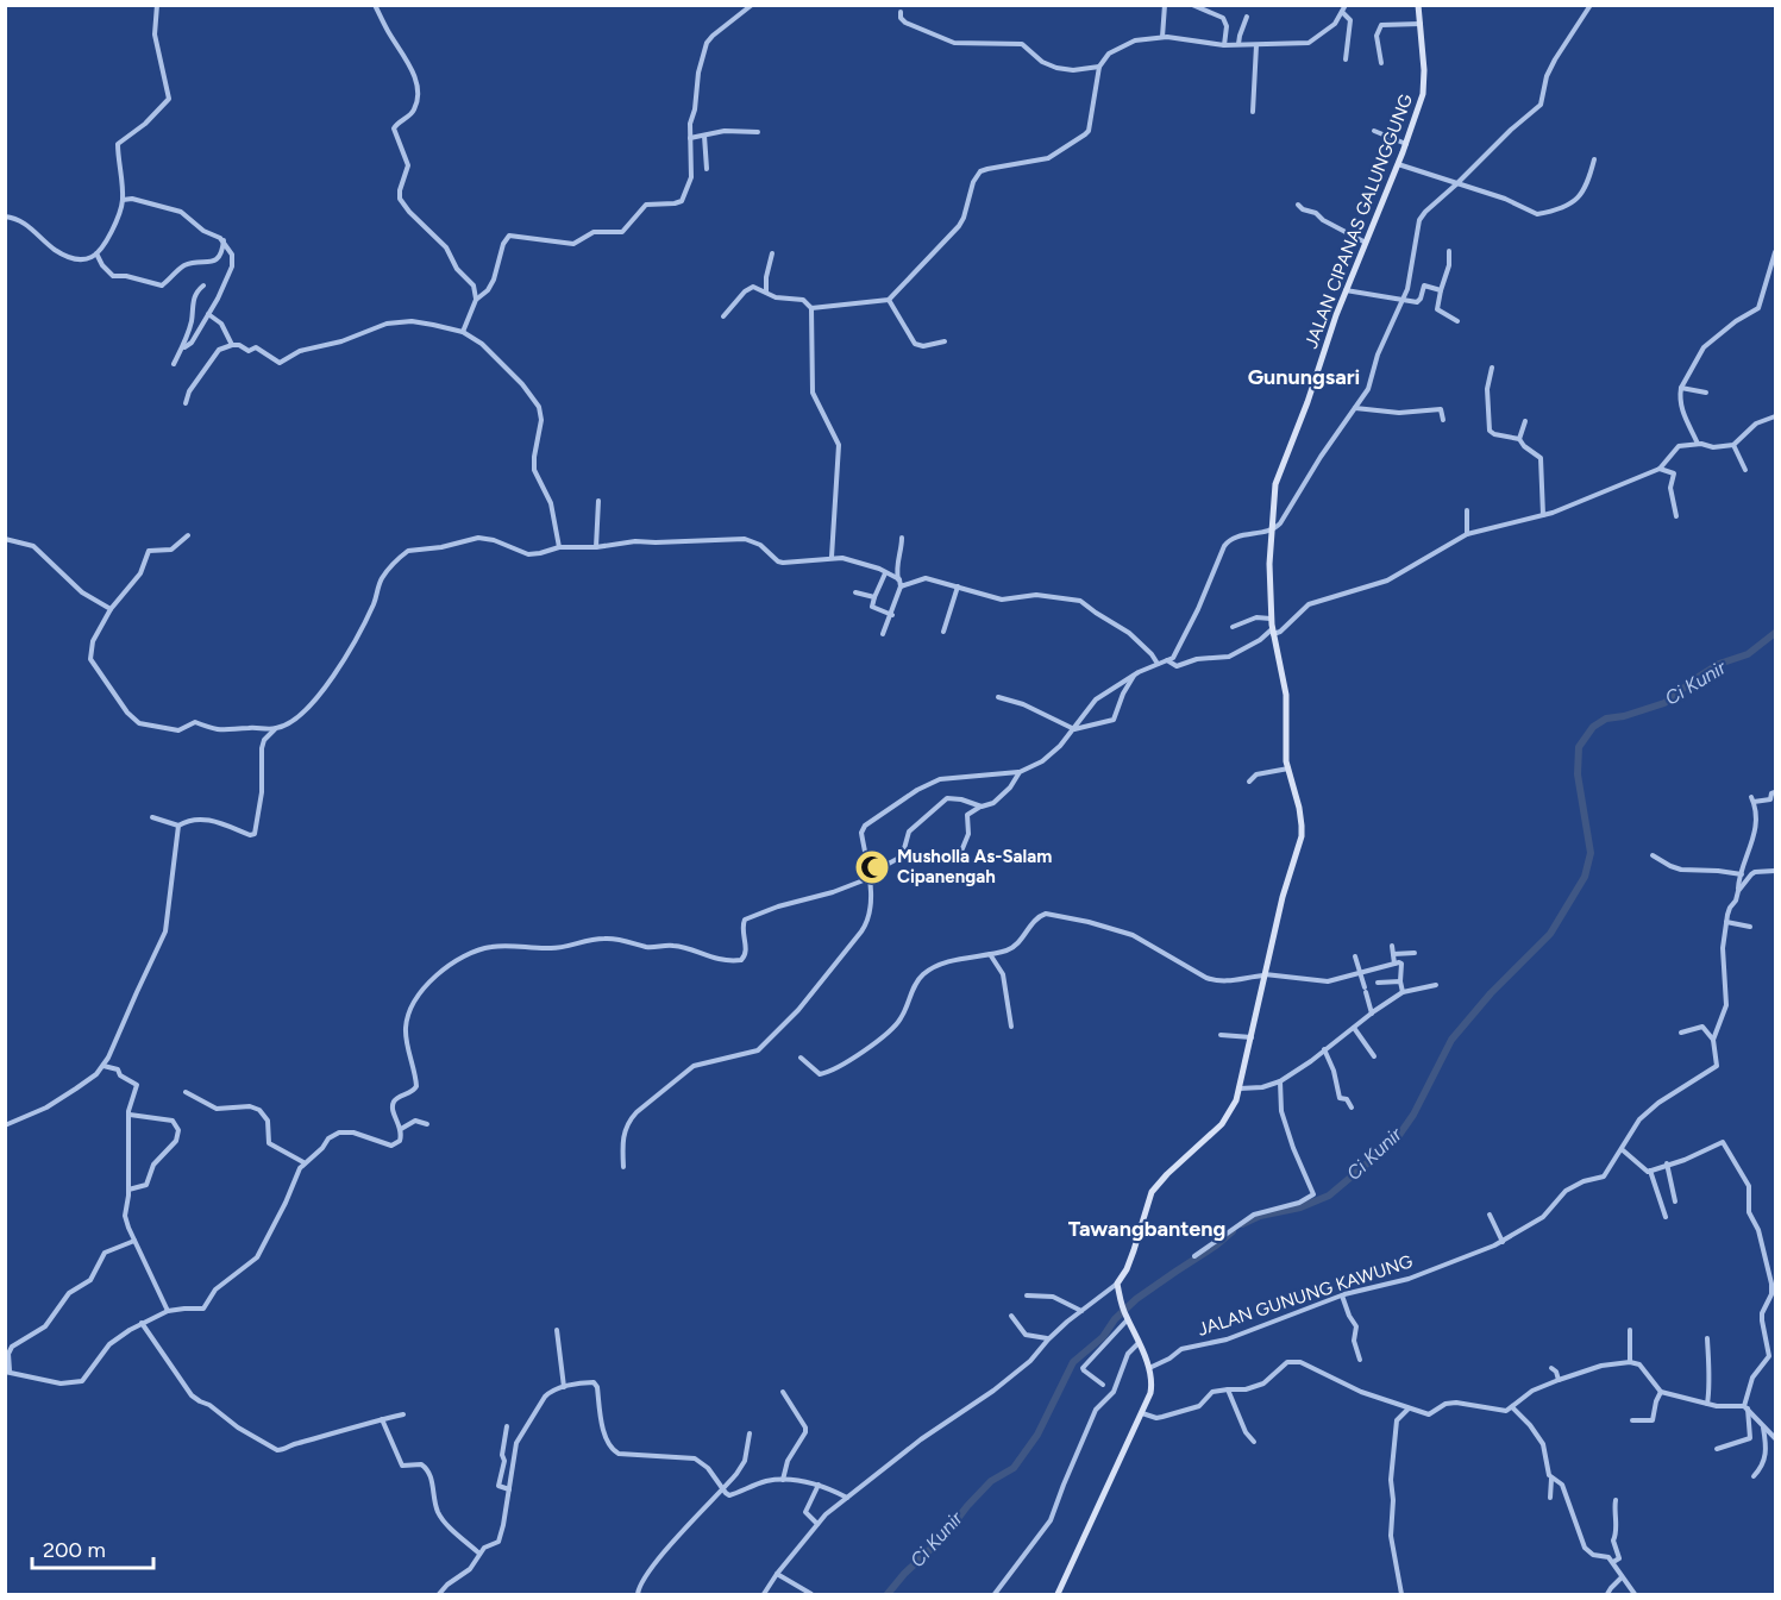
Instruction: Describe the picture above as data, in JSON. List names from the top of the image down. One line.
{"streets":{"street":["JALAN CIPANAS GALUNGGUNG","JALAN GUNUNG KAWUNG"]},"districts":["Gunungsari","Tawangbanteng"],"water":["Ci Kunir"],"places":{"mosque":["Musholla As-Salam Cipanengah"]},"scale_bar":"200 m"}
